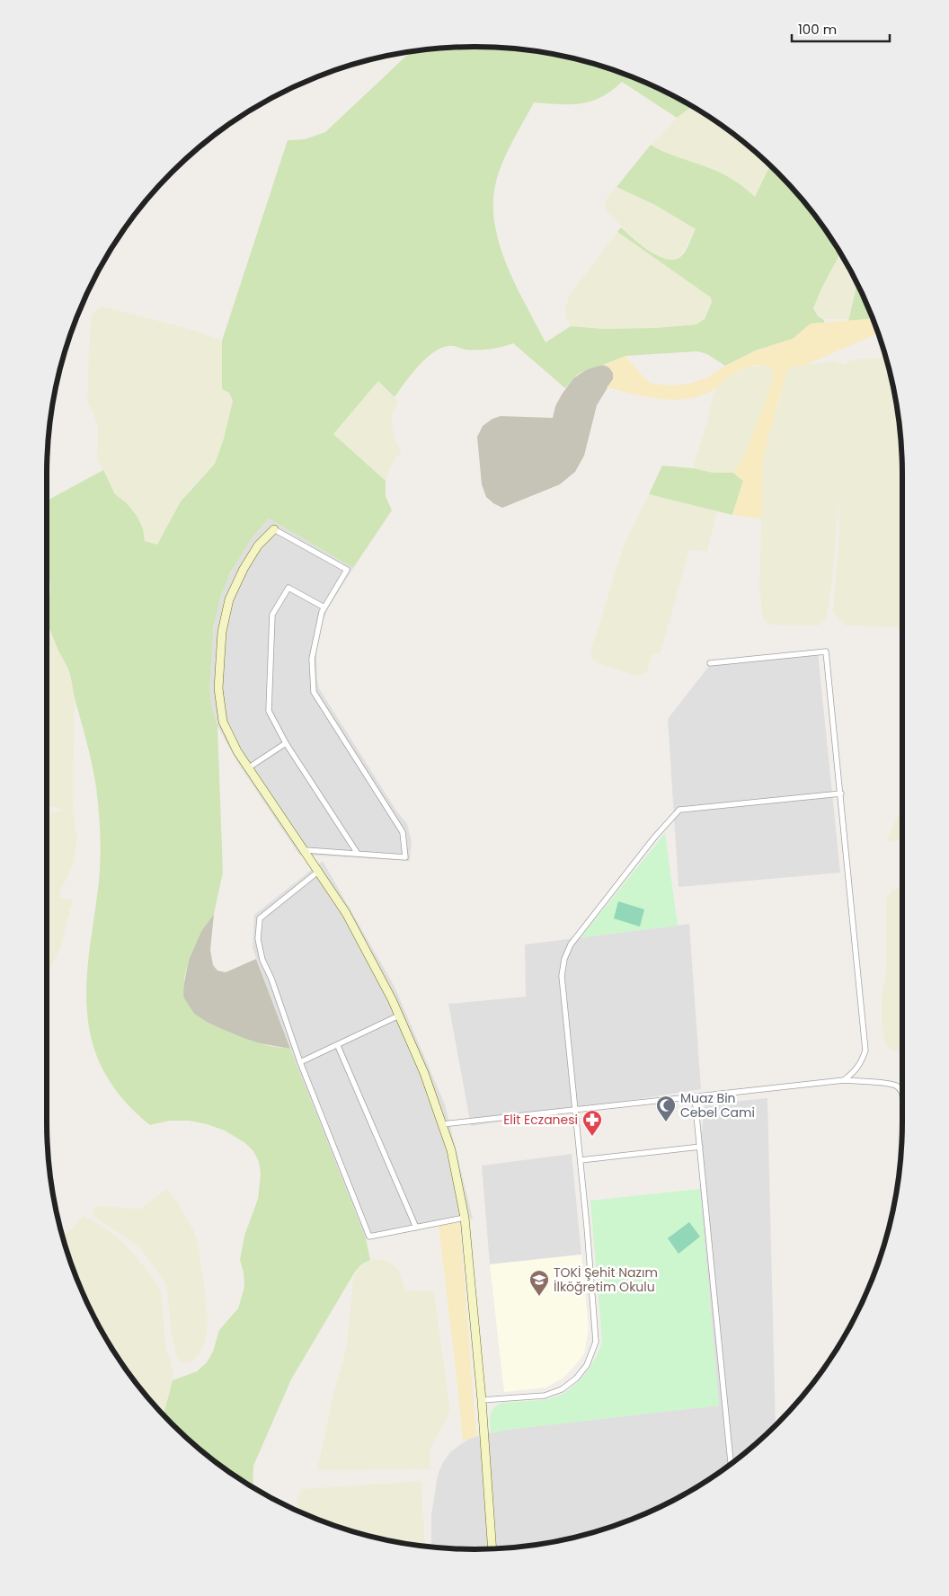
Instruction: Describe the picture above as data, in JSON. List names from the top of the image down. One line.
{"places":{"mosque":["Muaz Bin Cebel Cami"],"pharmacy":["Elit Eczanesi"],"school or university":["TOKİ Şehit Nazım İlköğretim Okulu"]},"scale_bar":"100 m"}
